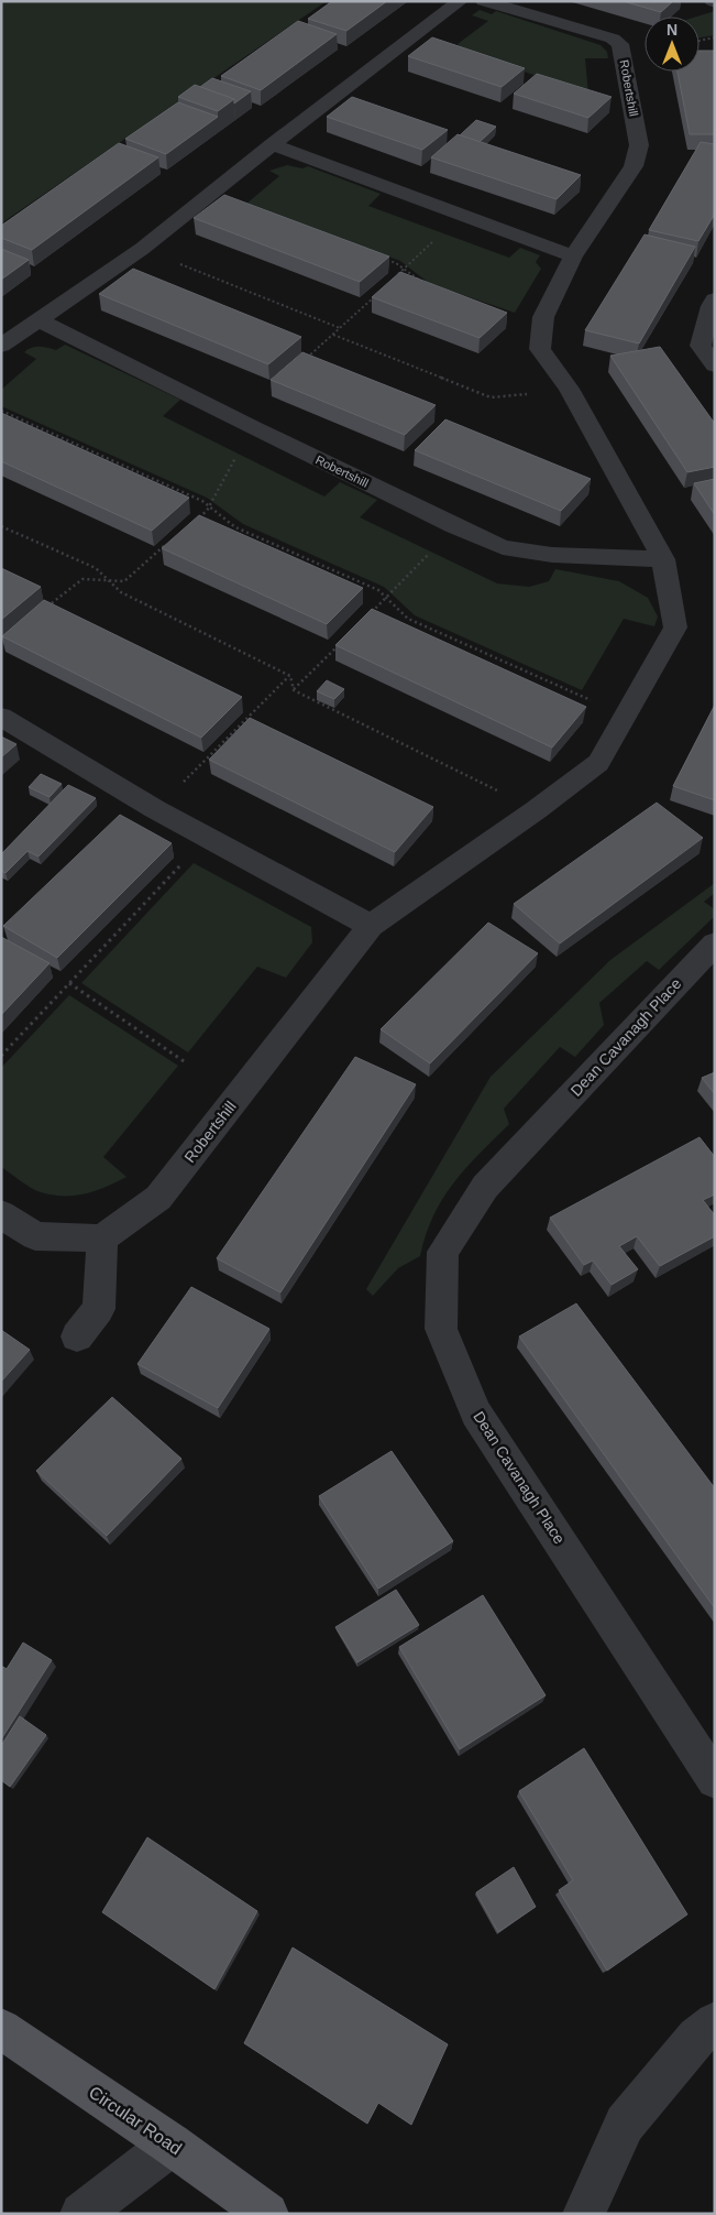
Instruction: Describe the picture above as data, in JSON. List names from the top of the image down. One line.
{"streets":{"main road":["Circular Road"],"street":["Robertshill","Dean Cavanagh Place"]},"north":"top"}
